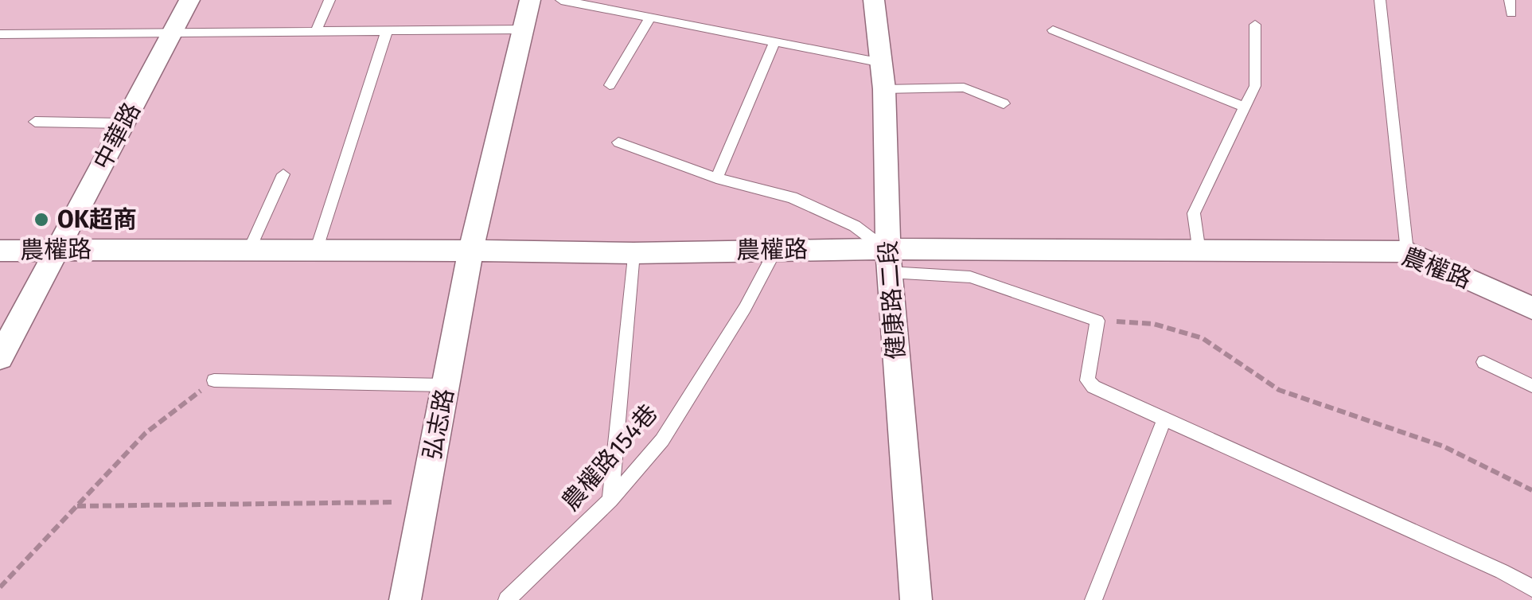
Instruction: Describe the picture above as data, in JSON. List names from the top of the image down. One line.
{"streets":{"street":["中華路","農權路","健康路二段","弘志路"],"lane":["農權路154巷"]},"crossings":[["中華路","農權路"],["農權路","健康路二段"],["農權路","弘志路"],["農權路","農權路154巷"]],"places":["OK超商"]}
